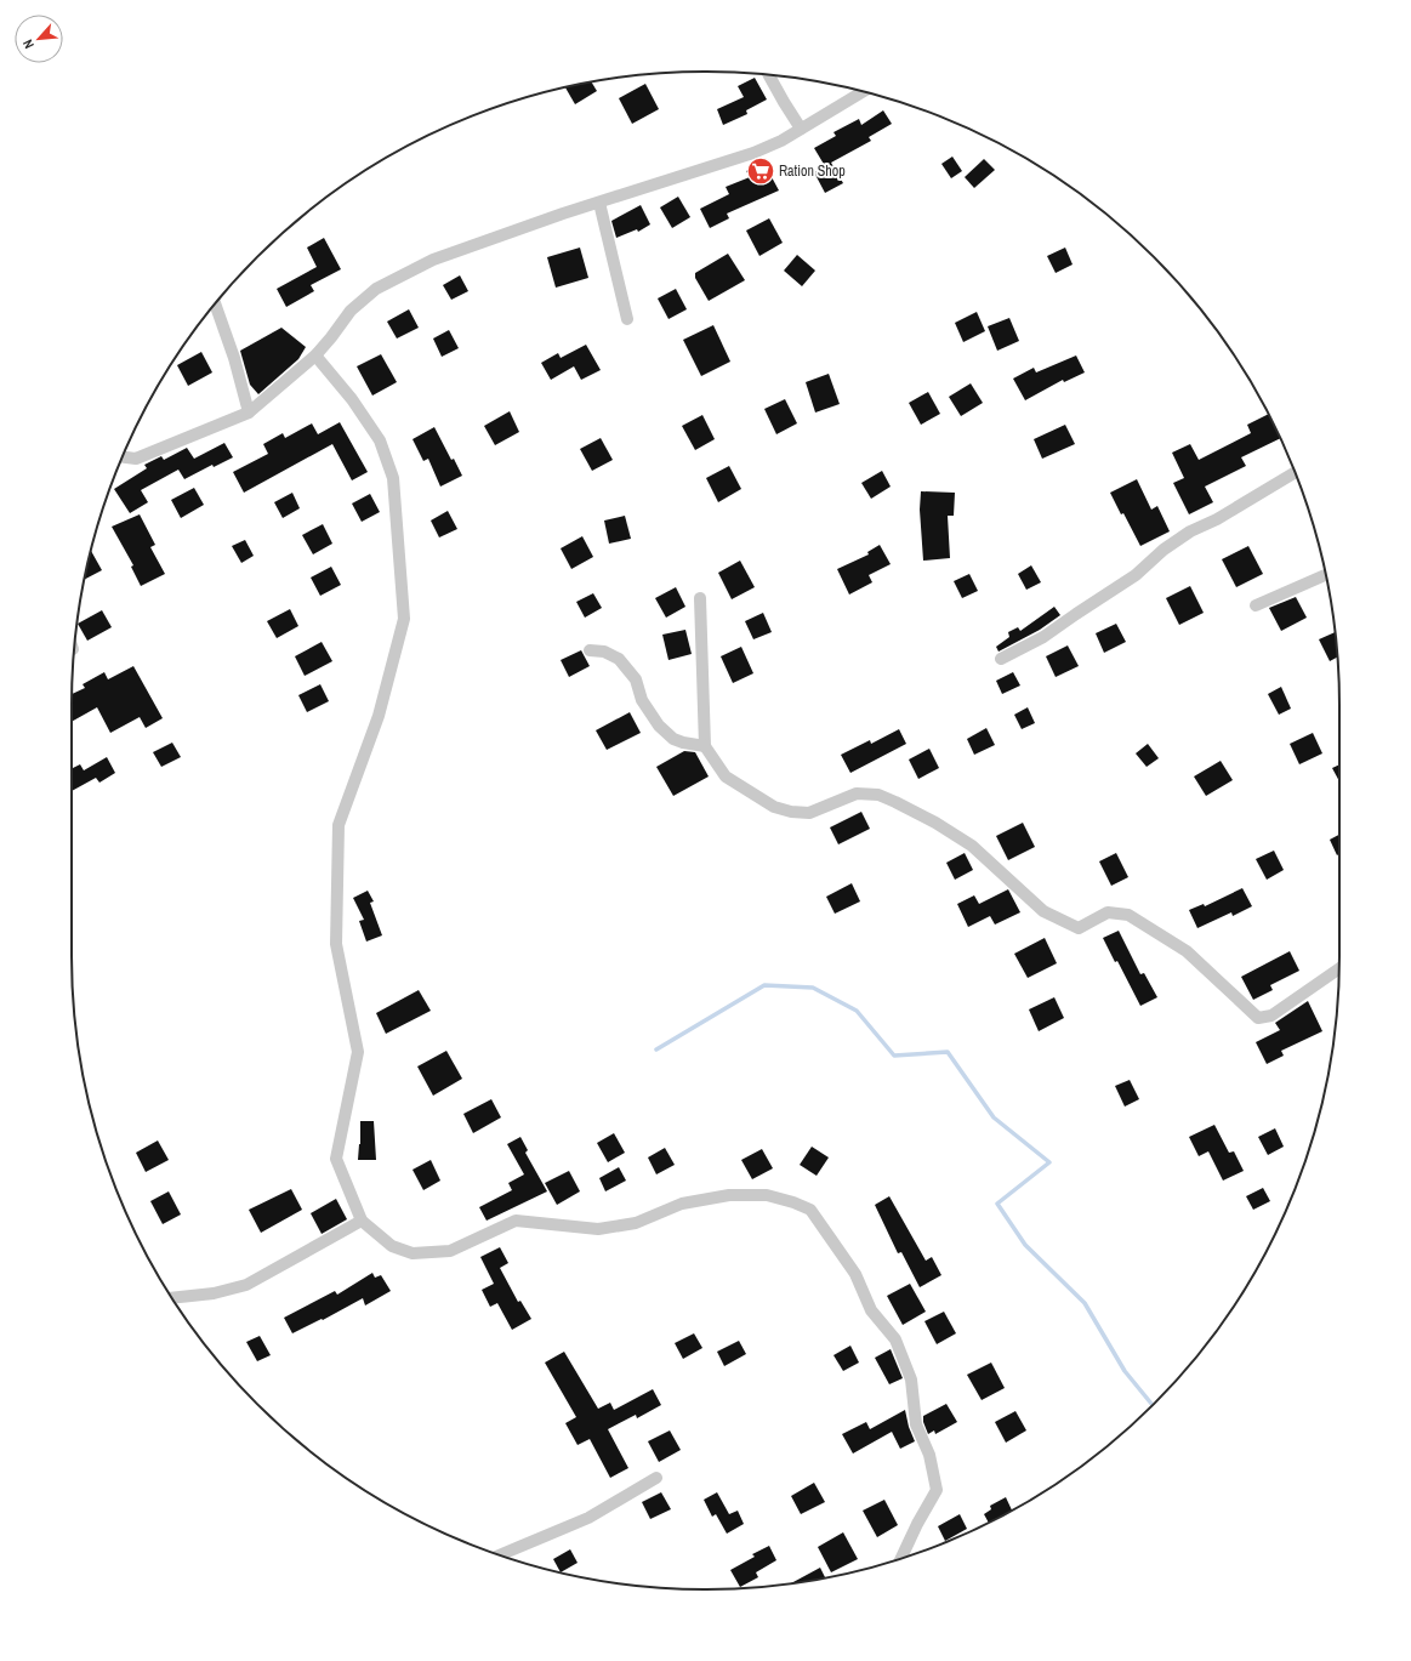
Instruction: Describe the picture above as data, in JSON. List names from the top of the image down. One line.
{"places":{"supermarket":["Ration Shop"]},"north":"bottom left"}
